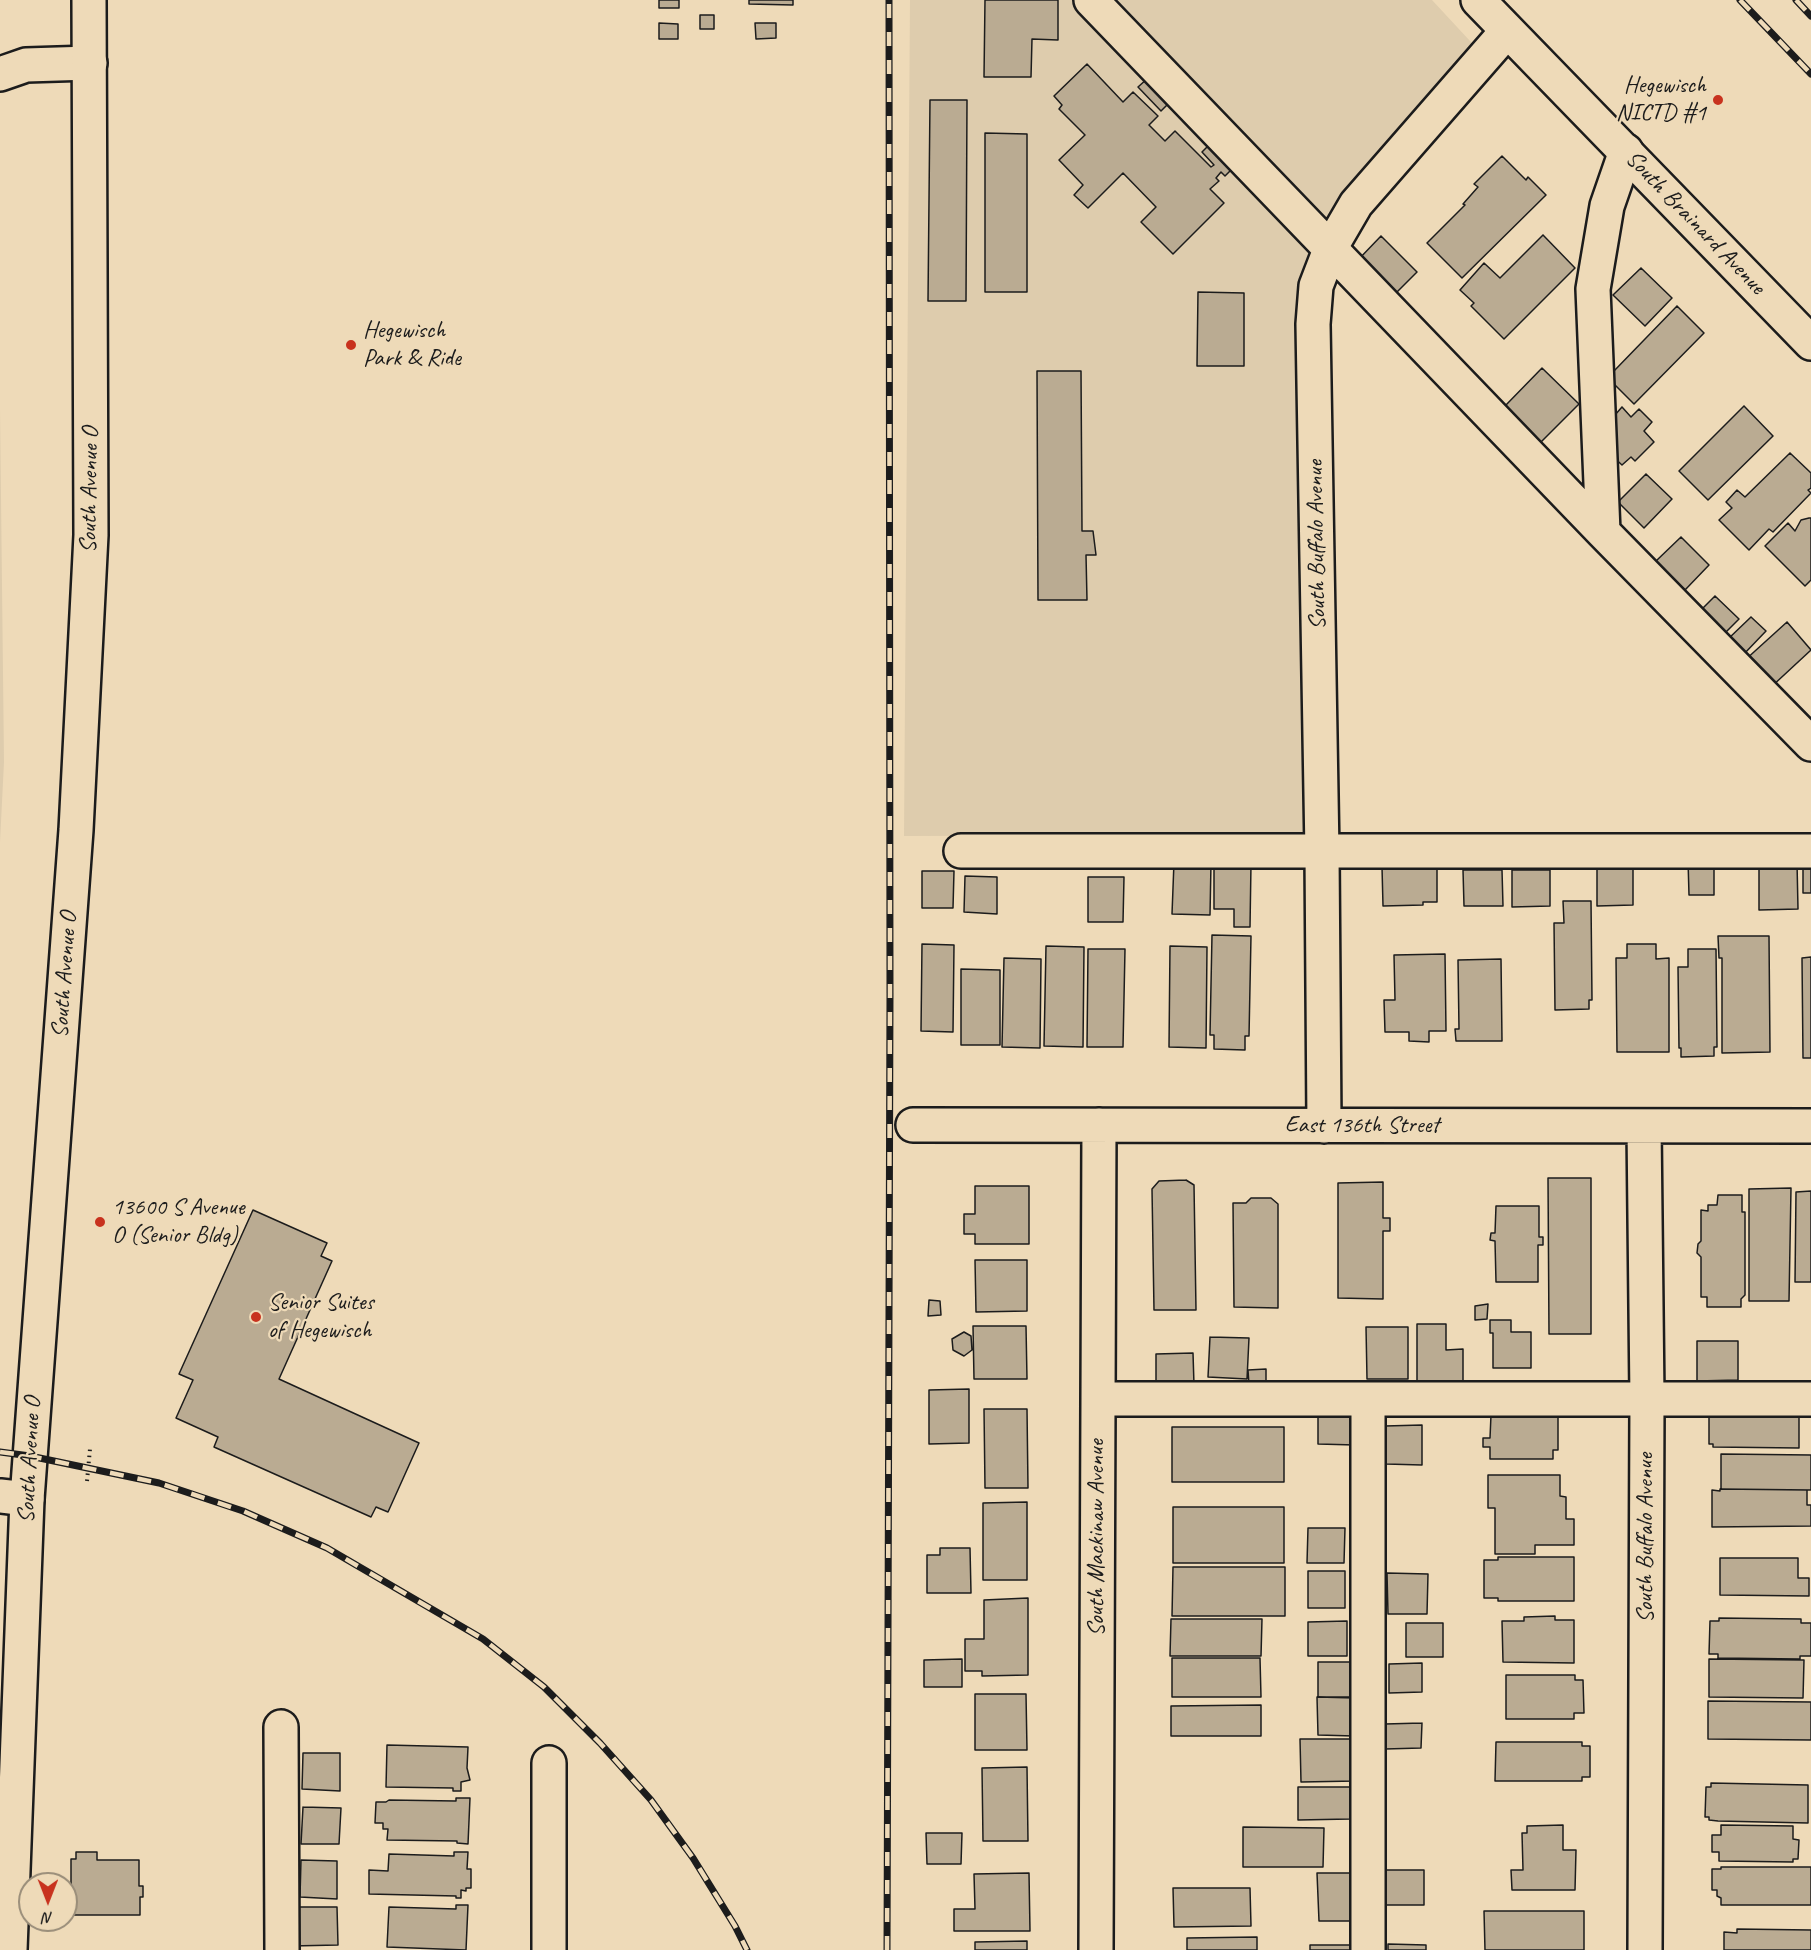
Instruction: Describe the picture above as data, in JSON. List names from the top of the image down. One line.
{"streets":{"street":["South Brainard Avenue","South Avenue O","South Buffalo Avenue","East 136th Street","South Mackinaw Avenue"]},"crossings":[["South Brainard Avenue","South Buffalo Avenue"],["South Buffalo Avenue","East 136th Street"],["East 136th Street","South Mackinaw Avenue"]],"places":["Hegewisch NICTD #1","Hegewisch Park & Ride","13600 S Avenue O (Senior Bldg)","Senior Suites of Hegewisch"],"north":"bottom"}
